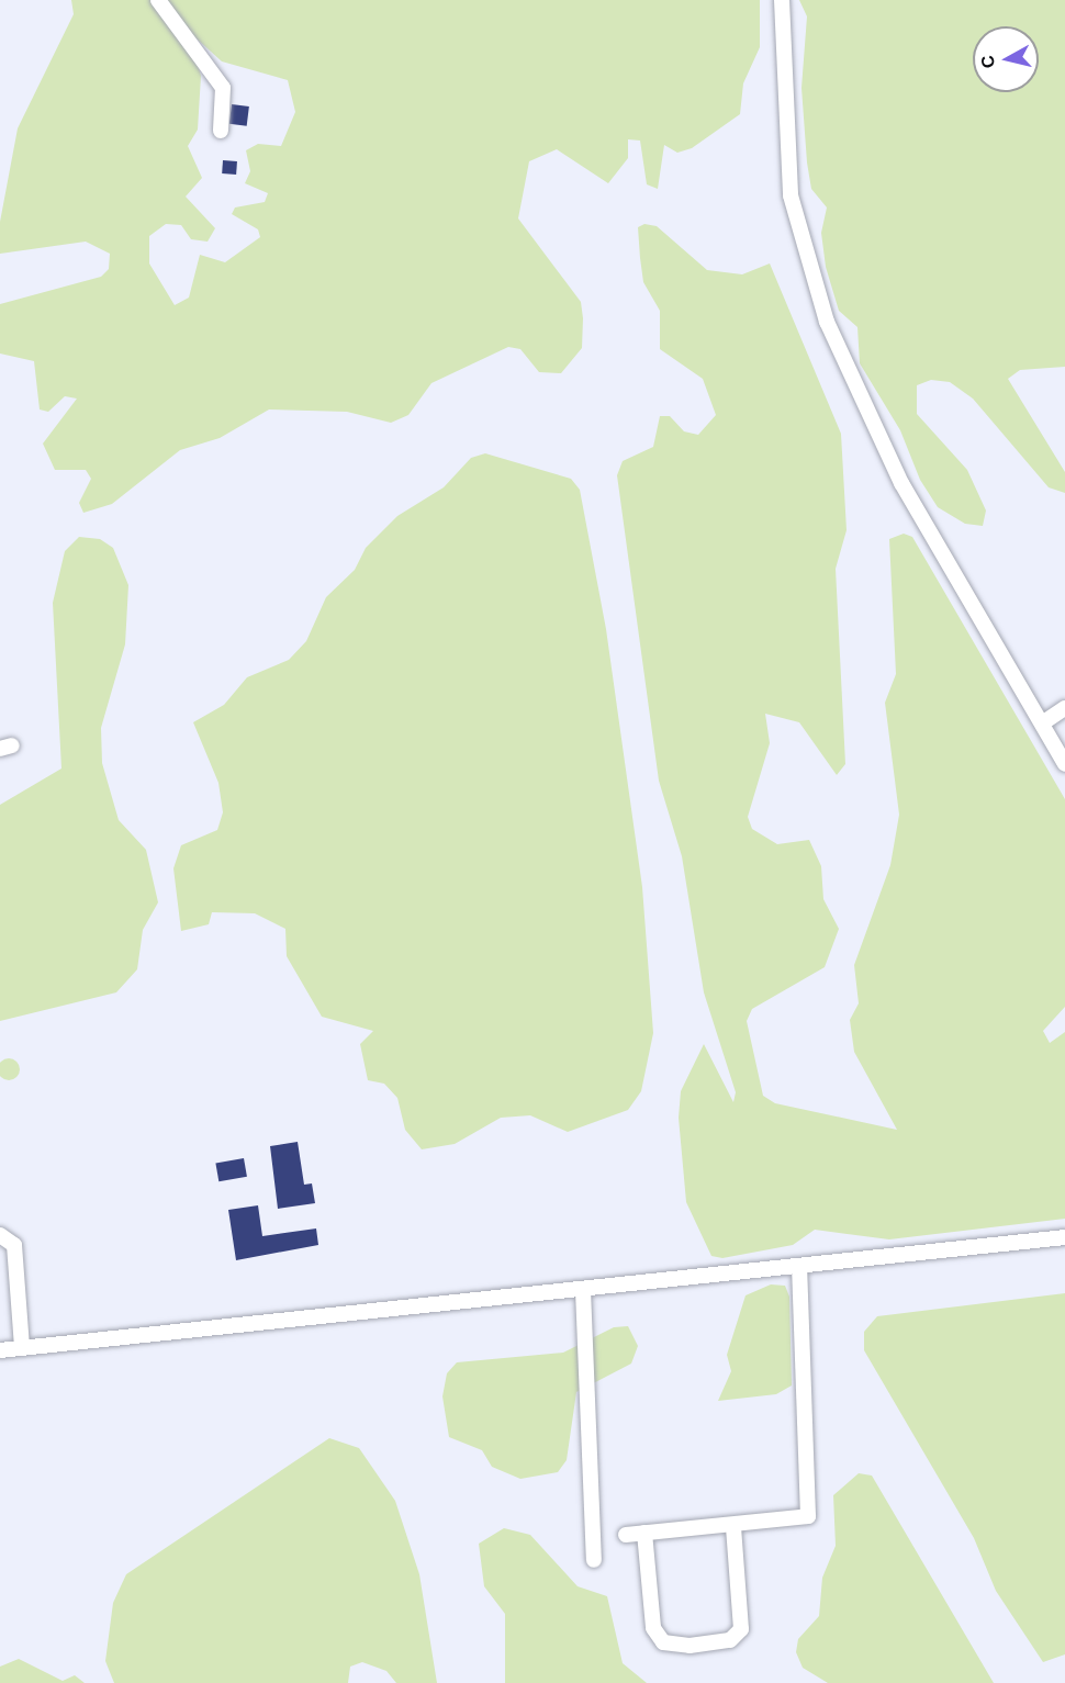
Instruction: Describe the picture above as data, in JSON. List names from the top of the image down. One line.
{"north":"left"}
